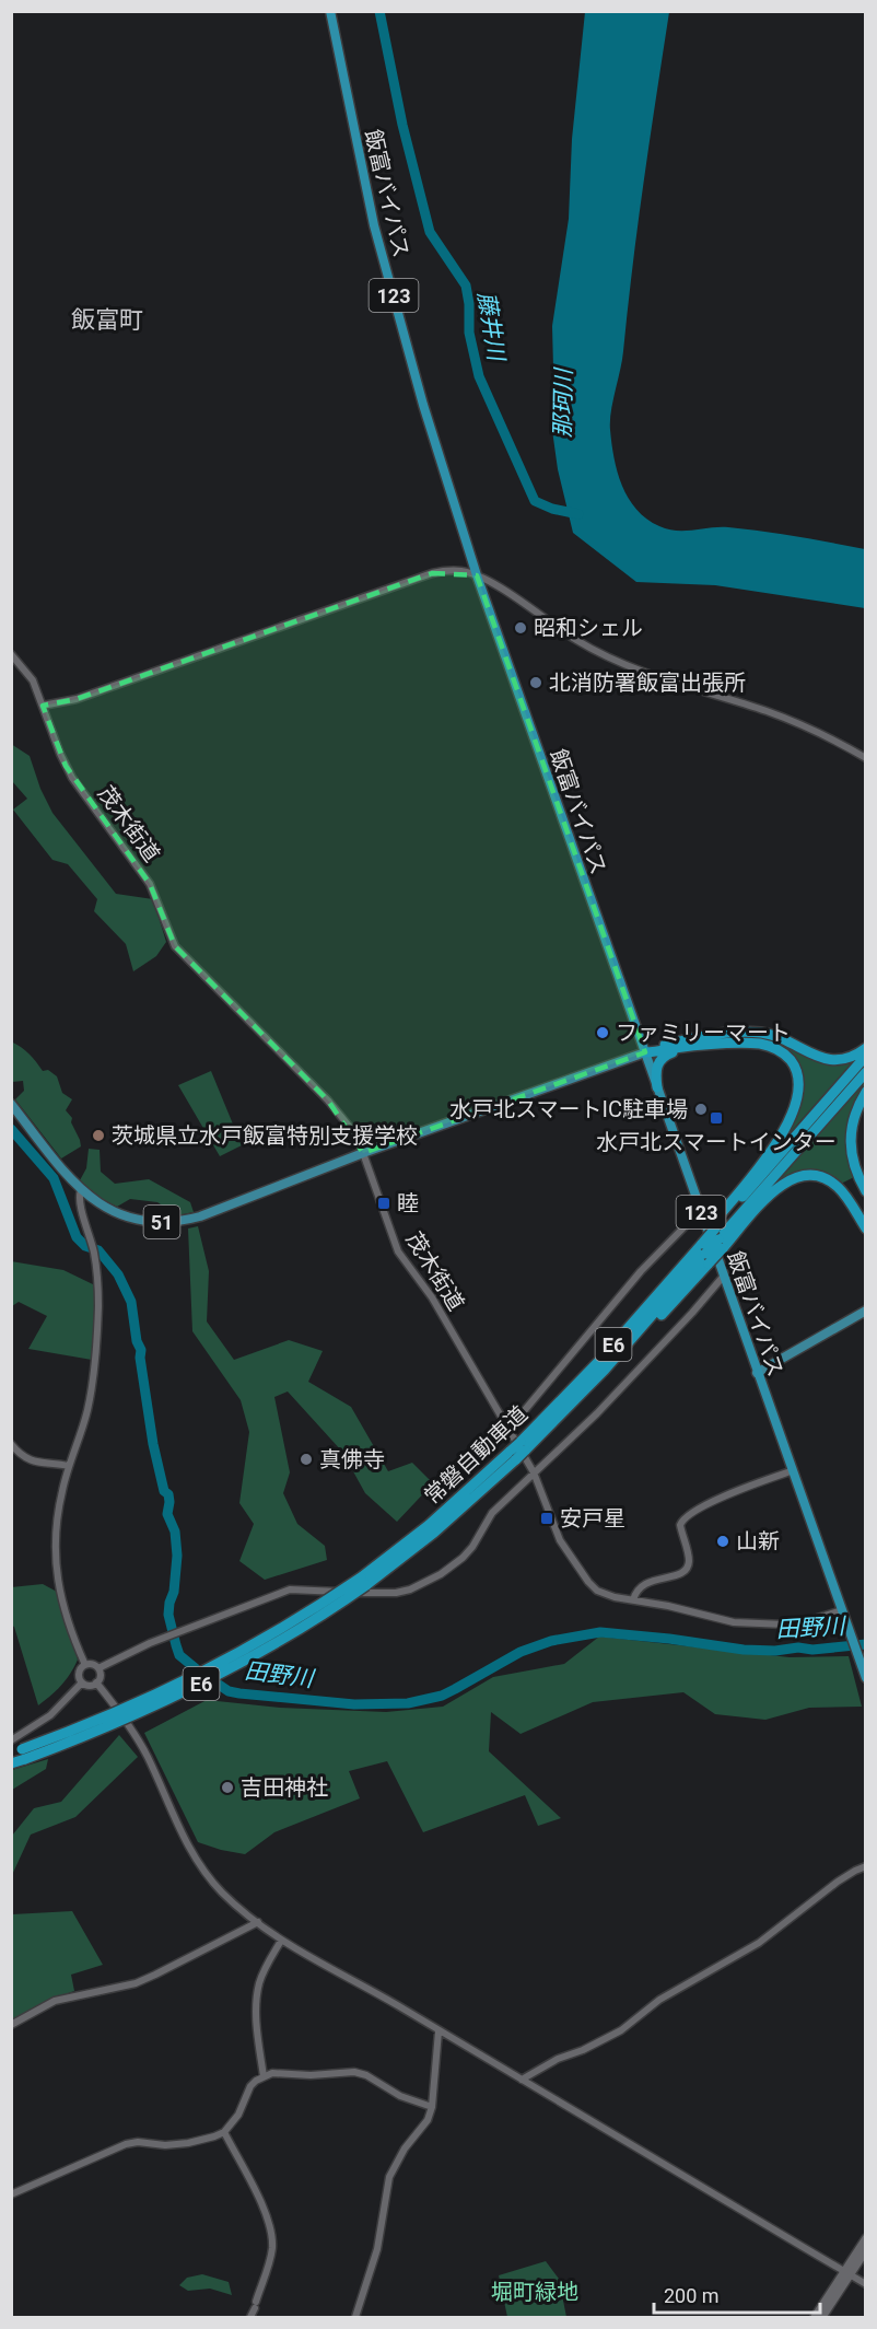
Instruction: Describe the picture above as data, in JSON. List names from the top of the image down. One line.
{"streets":{"highway":["飯富バイパス","123","E6","常磐自動車道"],"main road":["51"],"street":["茂木街道"]},"crossings":[["飯富バイパス","123"],["飯富バイパス","茂木街道"],["飯富バイパス","51"],["123","茂木街道"],["茂木街道","51"]],"districts":["飯富町"],"water":["藤井川","那珂川","田野川"],"parks":["堀町緑地"],"places":{"other":["昭和シェル","北消防署飯富出張所","ファミリーマート","水戸北スマートIC駐車場","茨城県立水戸飯富特別支援学校","真佛寺","山新","吉田神社"],"transit":["水戸北スマートインター","睦","安戸星"]},"scale_bar":"200 m"}
